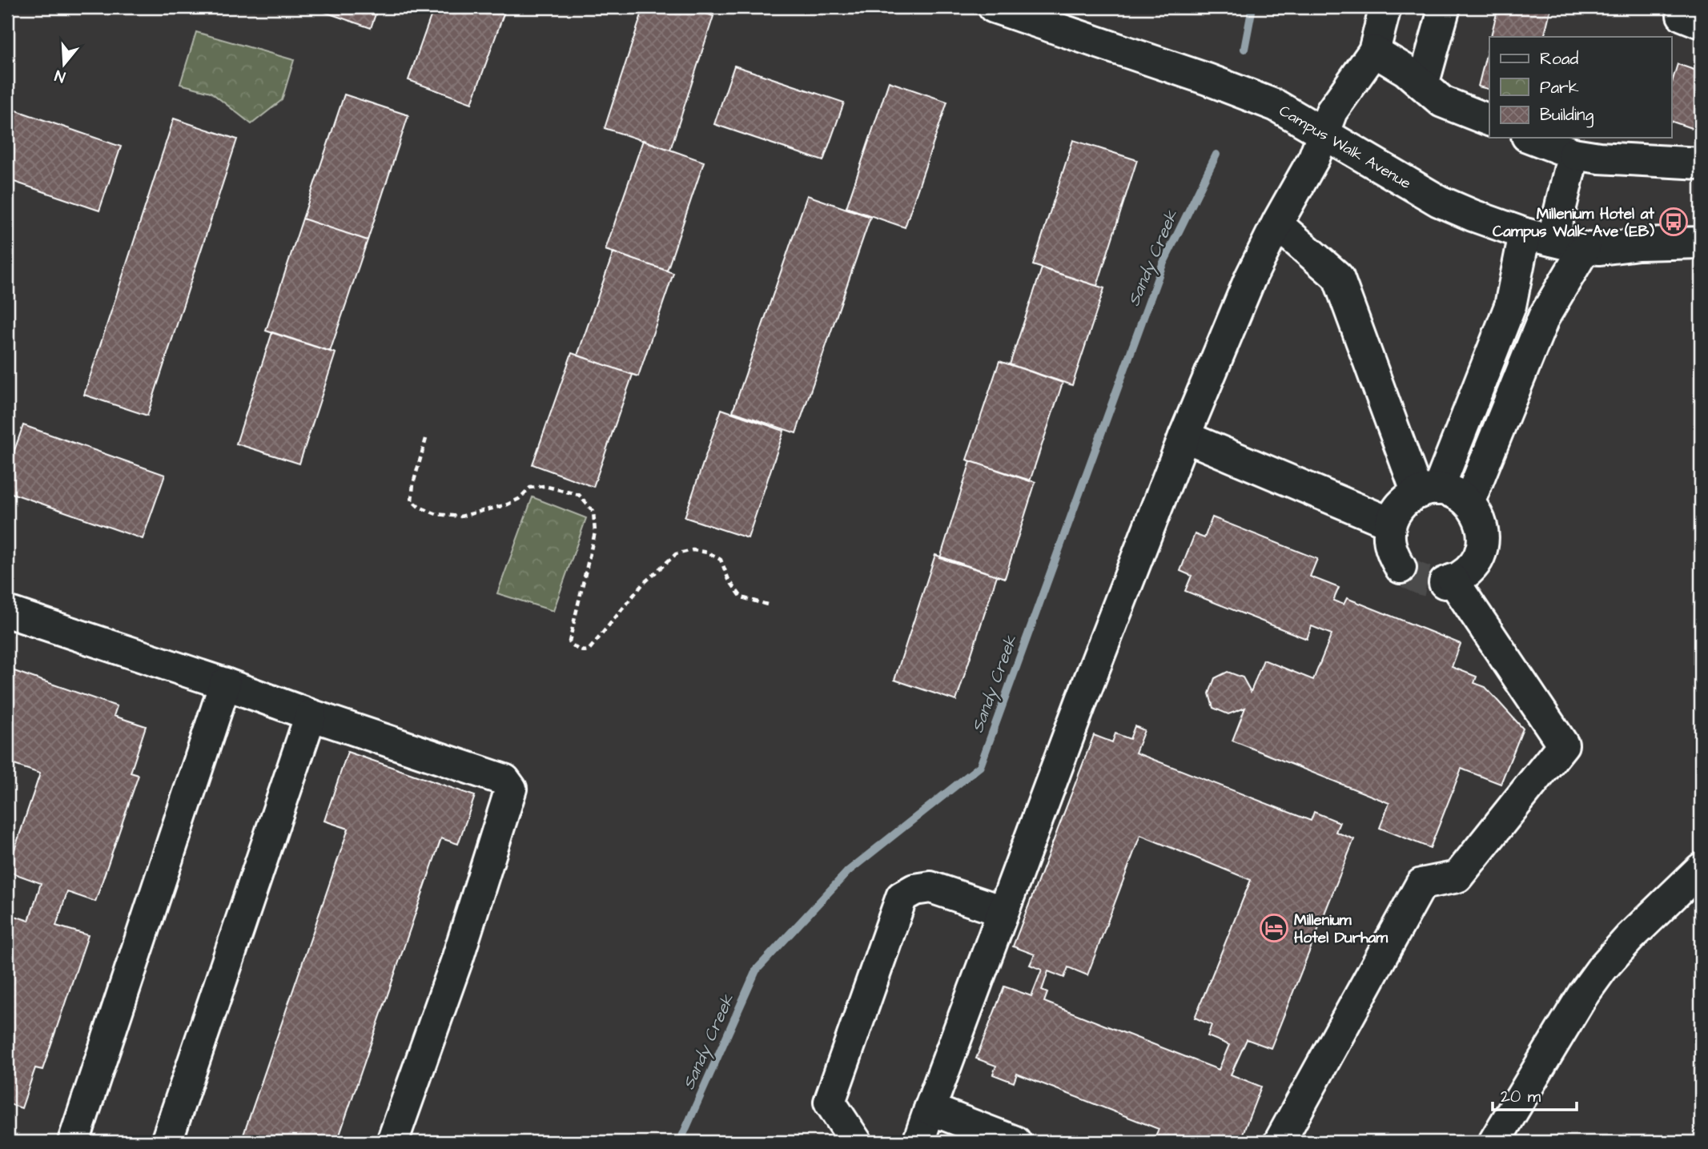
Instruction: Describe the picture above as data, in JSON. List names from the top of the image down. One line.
{"streets":{"main road":["Campus Walk Avenue"]},"water":["Sandy Creek"],"places":{"bus stop":["Millenium Hotel at Campus Walk Ave (EB)"],"hotel":["Millenium Hotel Durham"]},"legend":["Road","Park","Building"],"scale_bar":"20 m","north":"bottom"}
